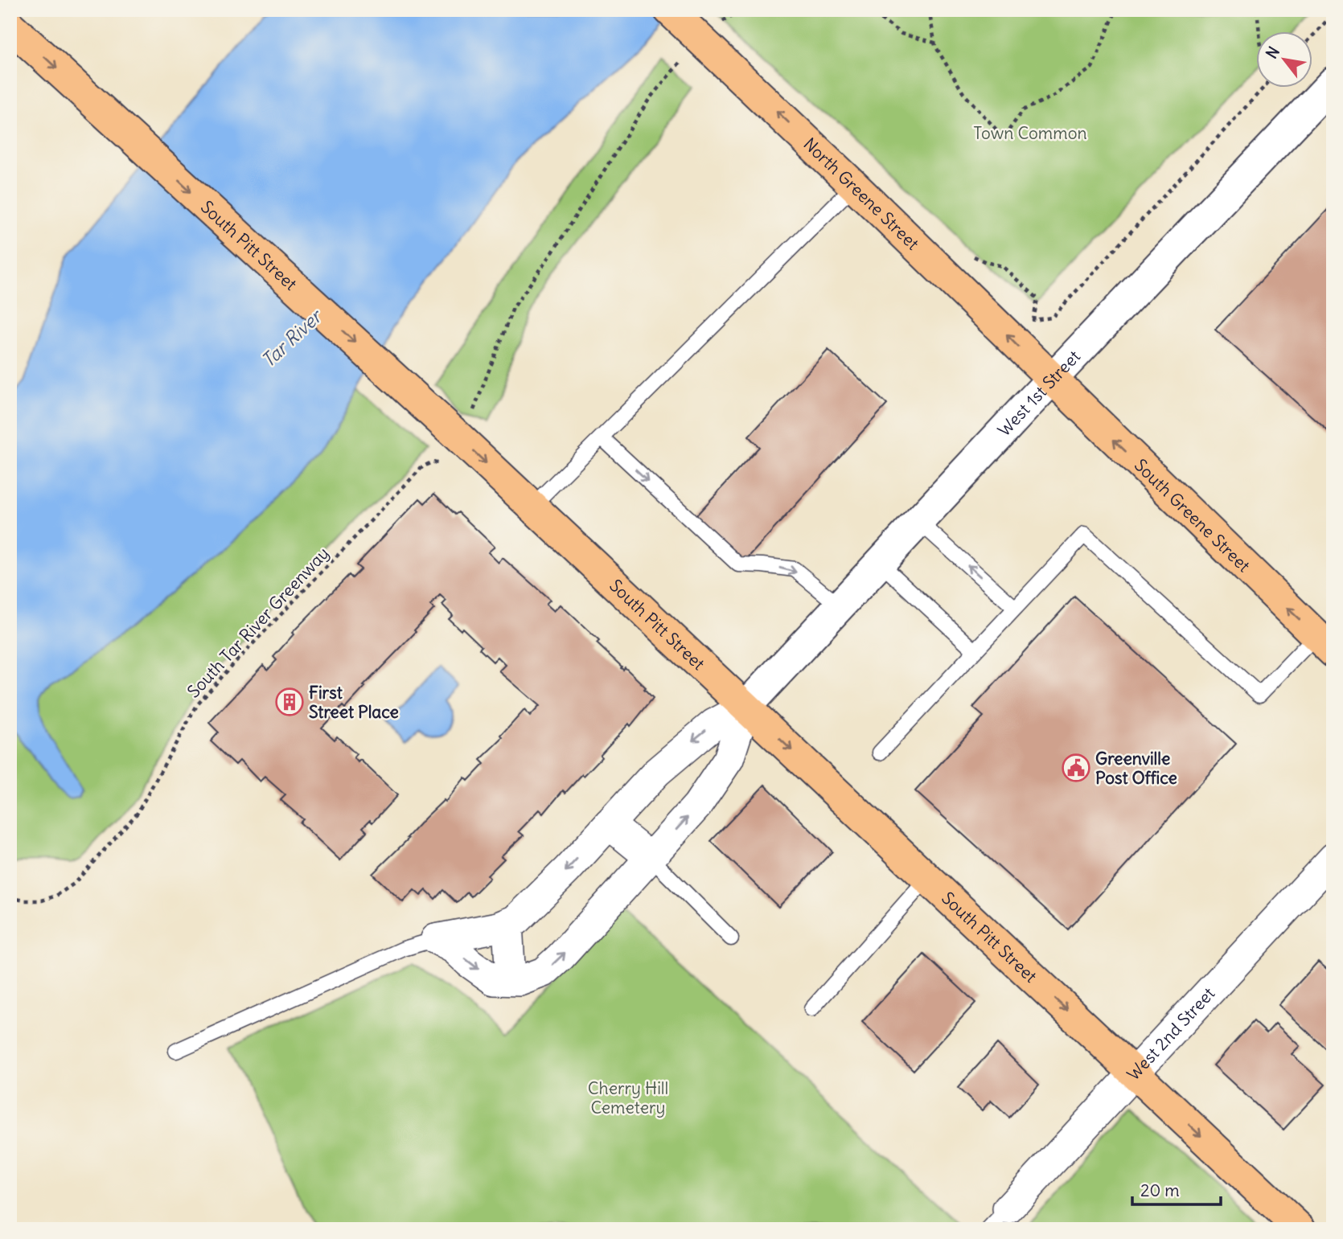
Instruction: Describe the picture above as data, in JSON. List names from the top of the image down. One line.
{"streets":{"main road":["North Greene Street","South Pitt Street","South Greene Street"],"street":["West 1st Street","West 2nd Street"],"path":["South Tar River Greenway"]},"crossings":[["North Greene Street","West 1st Street"],["North Greene Street","South Greene Street"],["South Pitt Street","West 1st Street"],["South Pitt Street","West 2nd Street"],["West 1st Street","South Greene Street"]],"one_way":["North Greene Street","South Pitt Street","South Greene Street"],"water":["Tar River"],"parks":["Town Common","Cherry Hill Cemetery"],"places":{"building":["First Street Place"],"public building":["Greenville Post Office"]},"scale_bar":"20 m","north":"top left"}
